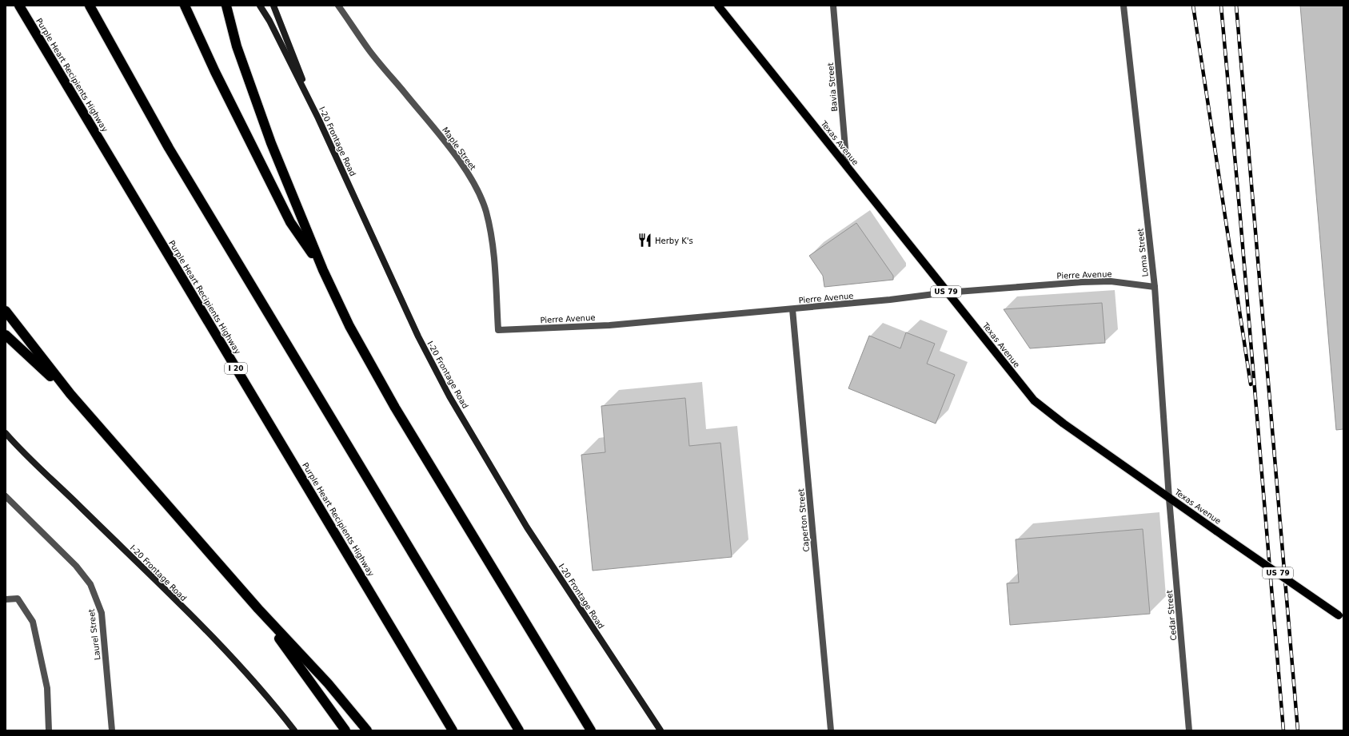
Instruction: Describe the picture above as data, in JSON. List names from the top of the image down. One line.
{"streets":{"highway":["Purple Heart Recipients Highway","I 20"],"main road":["I-20 Frontage Road","Texas Avenue","US 79"],"street":["Bavia Street","Maple Street","Loma Street","Pierre Avenue","Caperton Street","Cedar Street","Laurel Street"]},"crossings":[["Bavia Street","Texas Avenue"],["Texas Avenue","Loma Street"],["Texas Avenue","Pierre Avenue"],["Texas Avenue","Cedar Street"],["Maple Street","Pierre Avenue"],["Loma Street","Pierre Avenue"],["Loma Street","Cedar Street"],["Pierre Avenue","Caperton Street"]],"places":{"restaurant":["Herby K's"]}}
